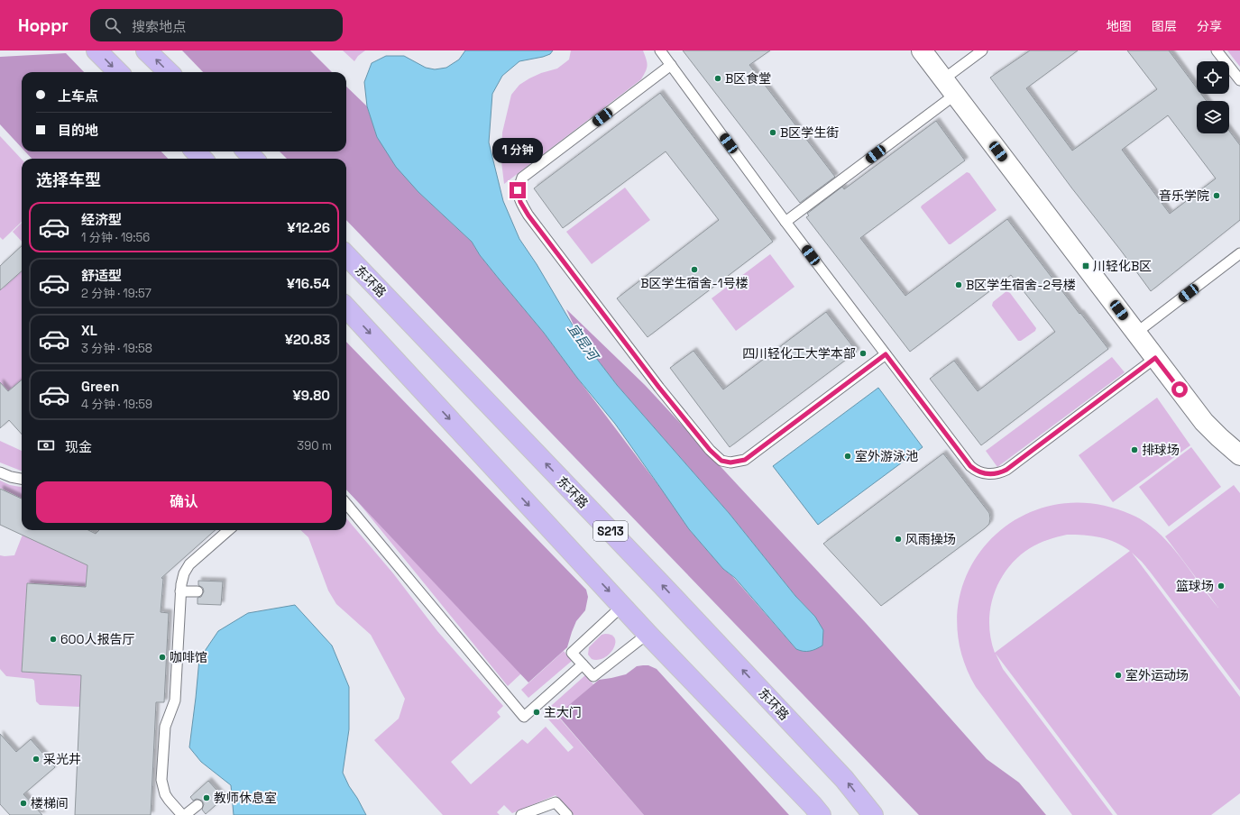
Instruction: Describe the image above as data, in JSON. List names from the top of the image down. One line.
{"streets":{"highway":["东环路","S213"]},"water":["宜昆河"],"places":{"other":["B区食堂","B区学生街","音乐学院","B区学生宿舍-1号楼","B区学生宿舍-2号楼","四川轻化工大学本部","排球场","室外游泳池","风雨操场","篮球场","600人报告厅","咖啡馆","室外运动场","主大门","采光井","教师休息室","楼梯间"],"transit":["川轻化B区"]},"page":{"header":"Hoppr","search":"搜索地点","nav":["地图","图层","分享"],"banner":["上车点","目的地"],"bubble":"1 分钟","heading":"选择车型","list":[{"name":"经济型","note":"1 分钟 · 19:56","value":"¥12.26"},{"name":"舒适型","note":"2 分钟 · 19:57","value":"¥16.54"},{"name":"XL","note":"3 分钟 · 19:58","value":"¥20.83"},{"name":"Green","note":"4 分钟 · 19:59","value":"¥9.80"}],"pay":["现金","390 m"],"buttons":"确认"}}
